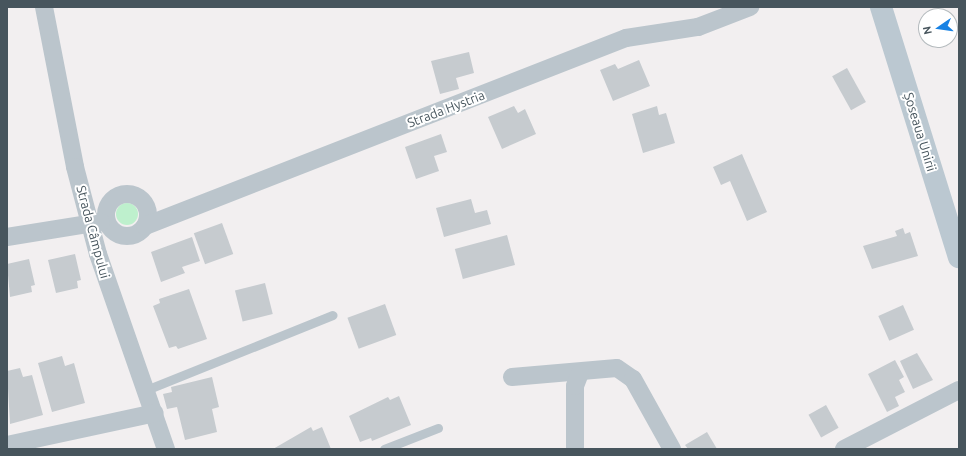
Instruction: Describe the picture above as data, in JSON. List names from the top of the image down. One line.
{"streets":{"main road":["Șoseaua Unirii"],"street":["Strada Hystria","Strada Câmpului"]},"crossings":[["Strada Hystria","Strada Câmpului"]],"north":"left"}
